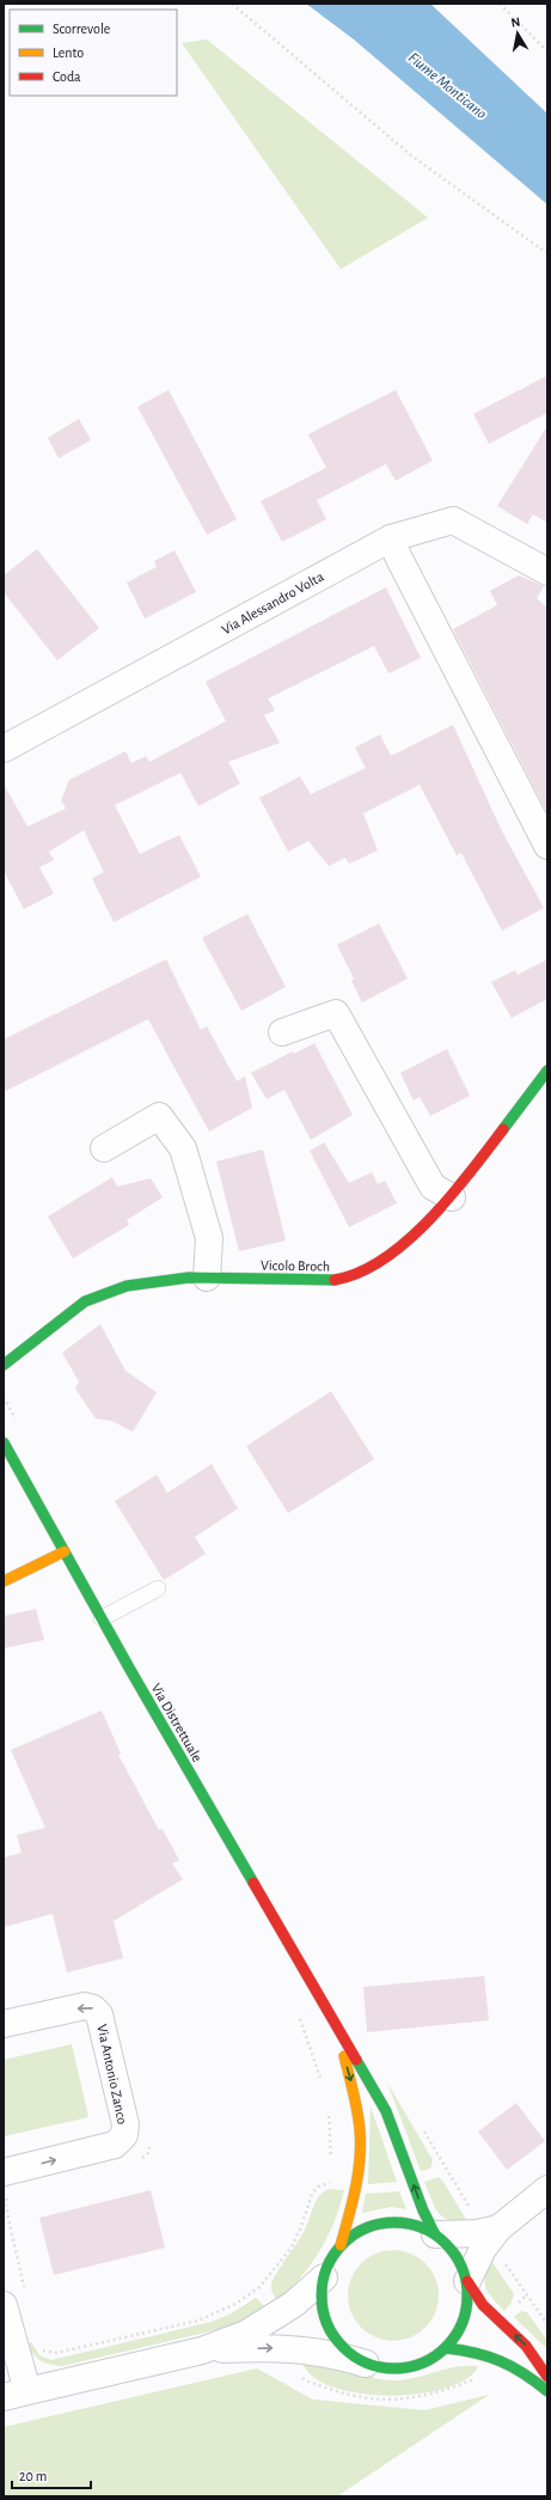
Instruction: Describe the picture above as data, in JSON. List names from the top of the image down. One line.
{"streets":{"main road":["Vicolo Broch","Via Distrettuale"],"street":["Via Alessandro Volta","Via Antonio Zanco"]},"water":["Fiume Monticano"],"legend":["Scorrevole","Lento","Coda"],"scale_bar":"20 m","north":"top"}
